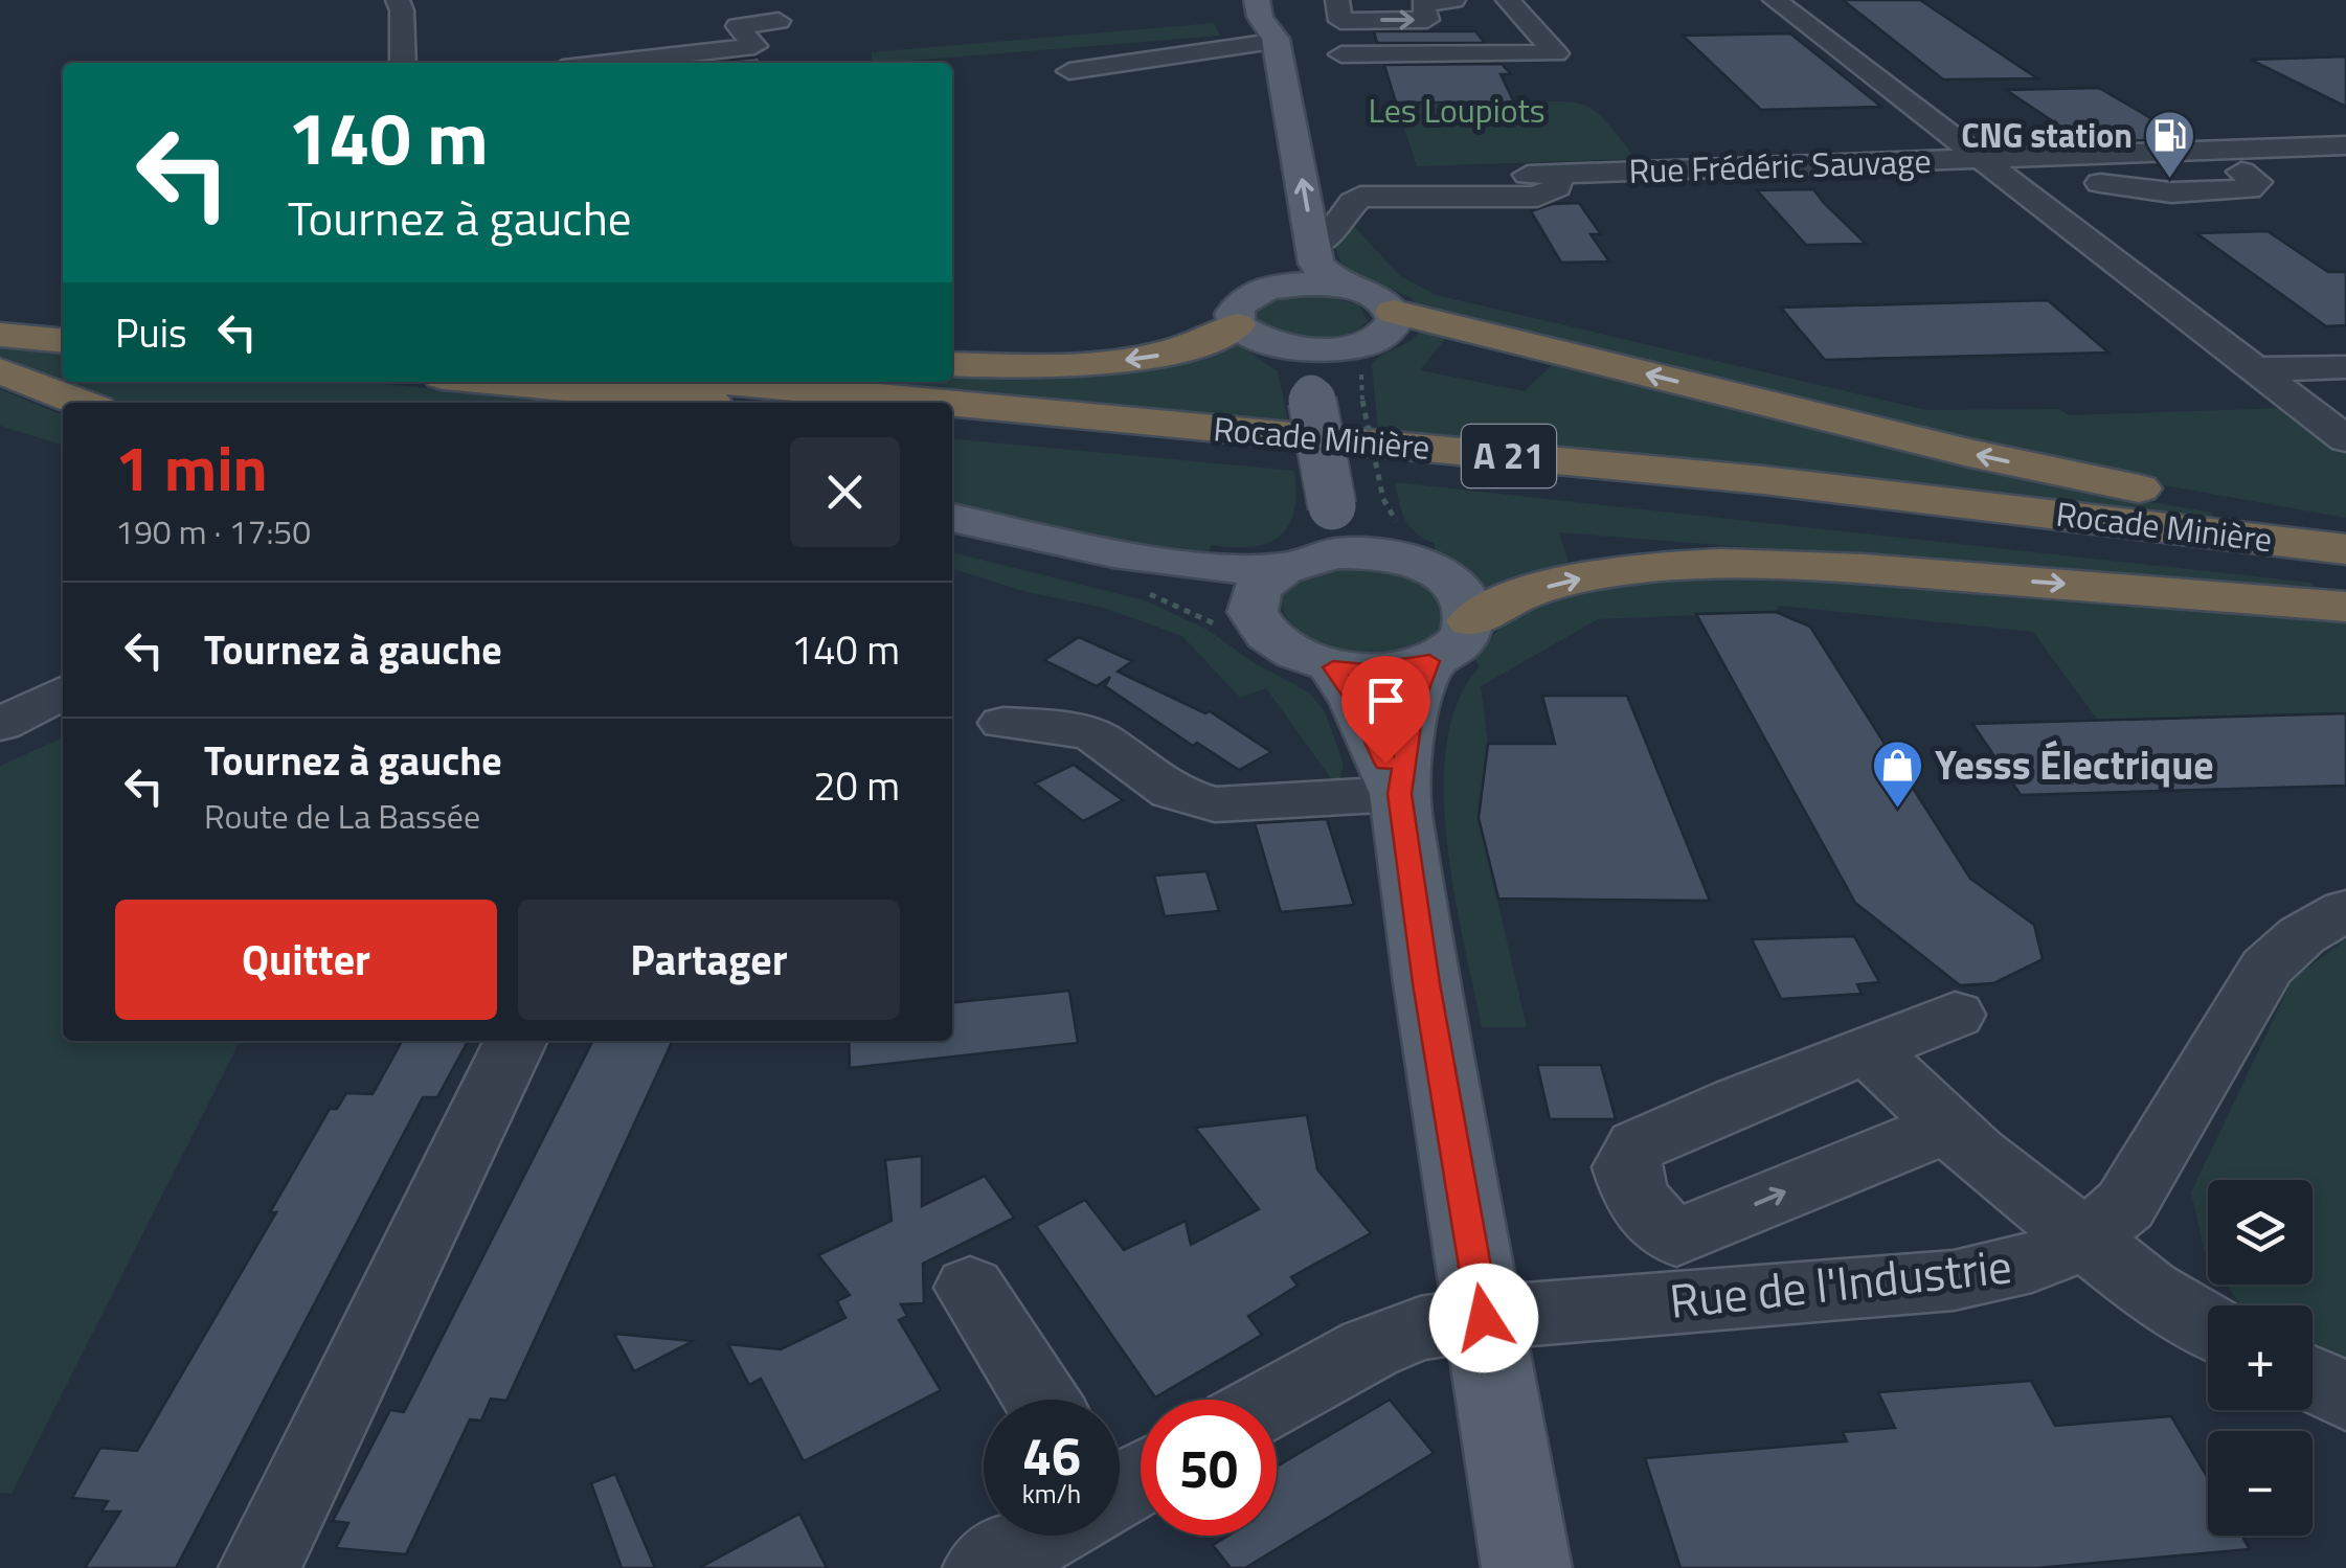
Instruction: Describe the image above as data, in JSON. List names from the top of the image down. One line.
{"streets":{"highway":["Rocade Minière","A 21"],"street":["Rue Frédéric Sauvage","Rue de l'Industrie"]},"parks":["Les Loupiots"],"places":{"fuel station":["CNG station"],"shop":["Yesss Électrique"]},"page":{"turn":["140 m","Tournez à gauche"],"then":"Puis","heading":["1 min","190 m · 17:50"],"list":[{"name":"Tournez à gauche","value":"140 m"},{"name":"Tournez à gauche","note":"Route de La Bassée","value":"20 m"}],"buttons":["Quitter","Partager"],"map_buttons":["+","−"],"speed":"46 km/h","limit":"50"}}
